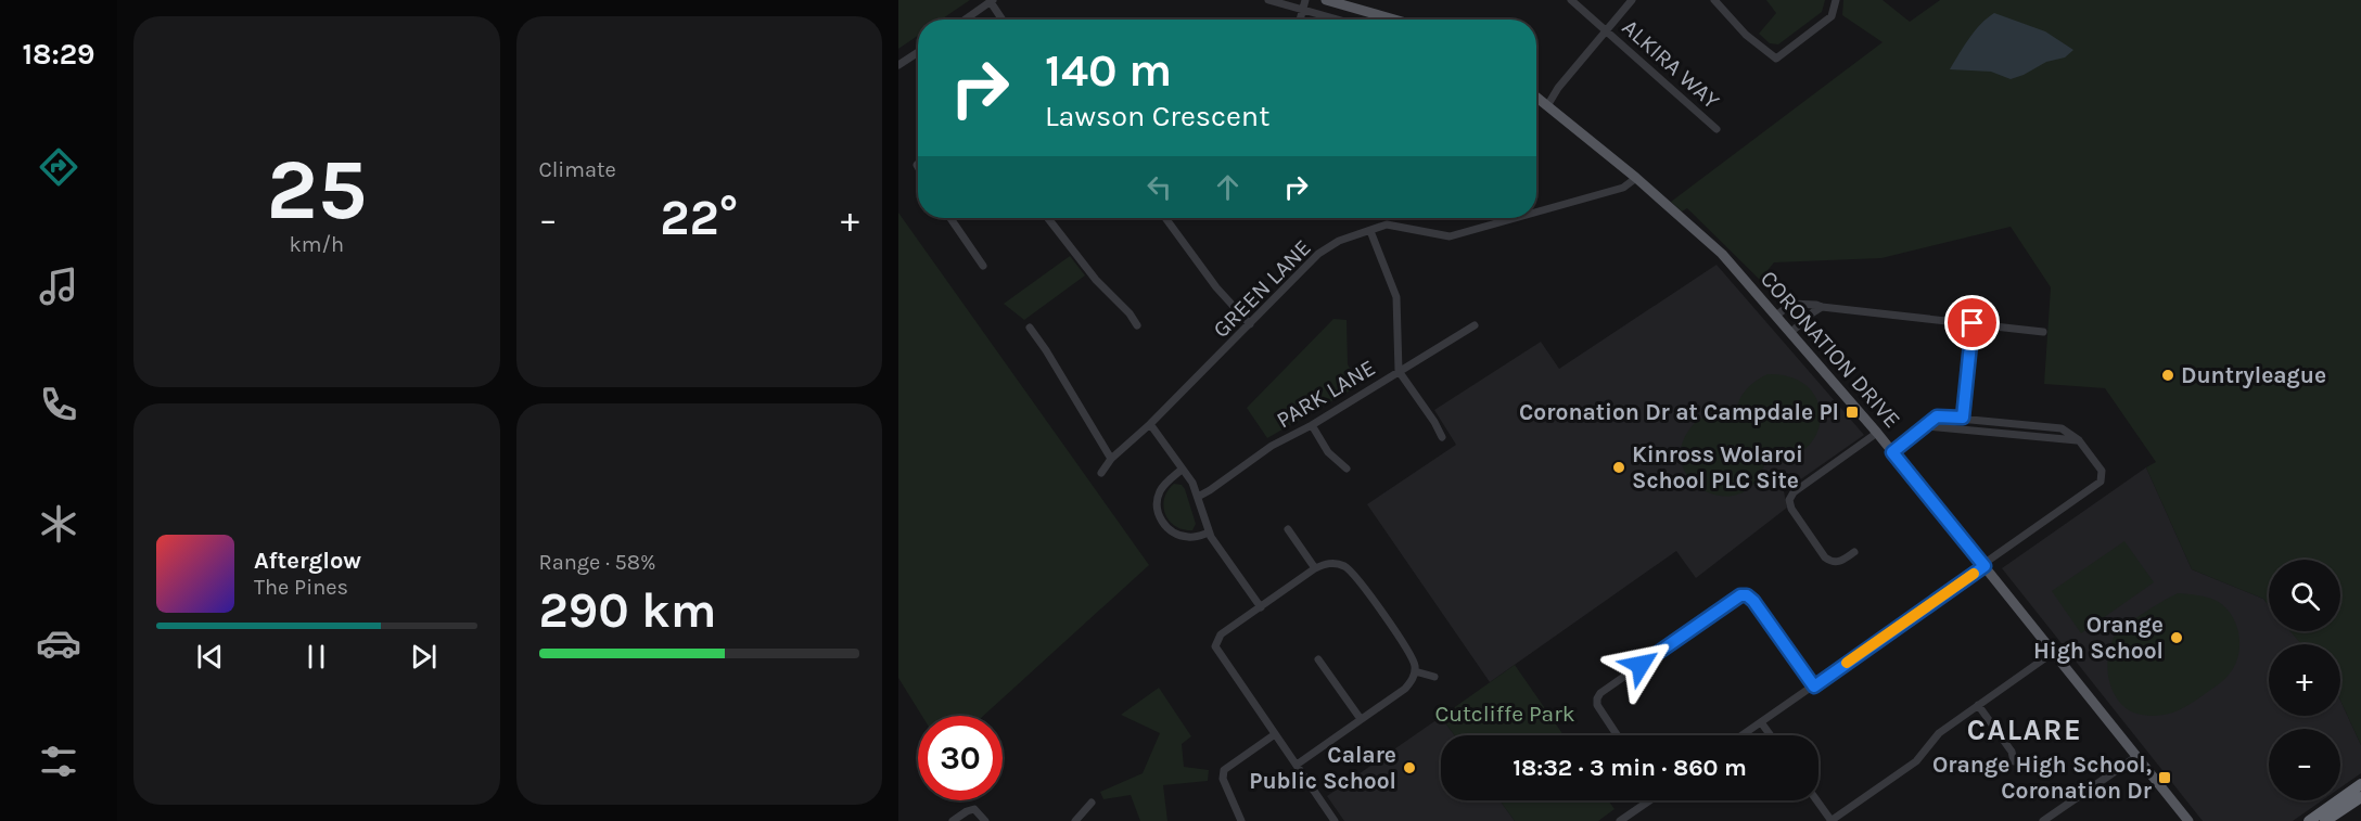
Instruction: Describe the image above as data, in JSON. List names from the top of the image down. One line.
{"streets":{"main road":["CORONATION DRIVE"],"street":["ALKIRA WAY","GREEN LANE","PARK LANE"]},"crossings":[["GREEN LANE","CORONATION DRIVE"]],"districts":["CALARE"],"parks":["Cutcliffe Park"],"places":{"other":["Duntryleague","Kinross Wolaroi School PLC Site","Orange High School","Calare Public School"],"transit":["Coronation Dr at Campdale Pl","Orange High School, Coronation Dr"]},"page":{"tabs":"18:29","tile":[["25","km/h"],"Climate",["Range · 58%","290 km"]],"turn":["140 m","Lawson Crescent"],"heat":["−","22°","+"],"song":["Afterglow","The Pines"],"map_buttons":["+","−"],"limit":"30","trip":"18:32 · 3 min · 860 m"}}
